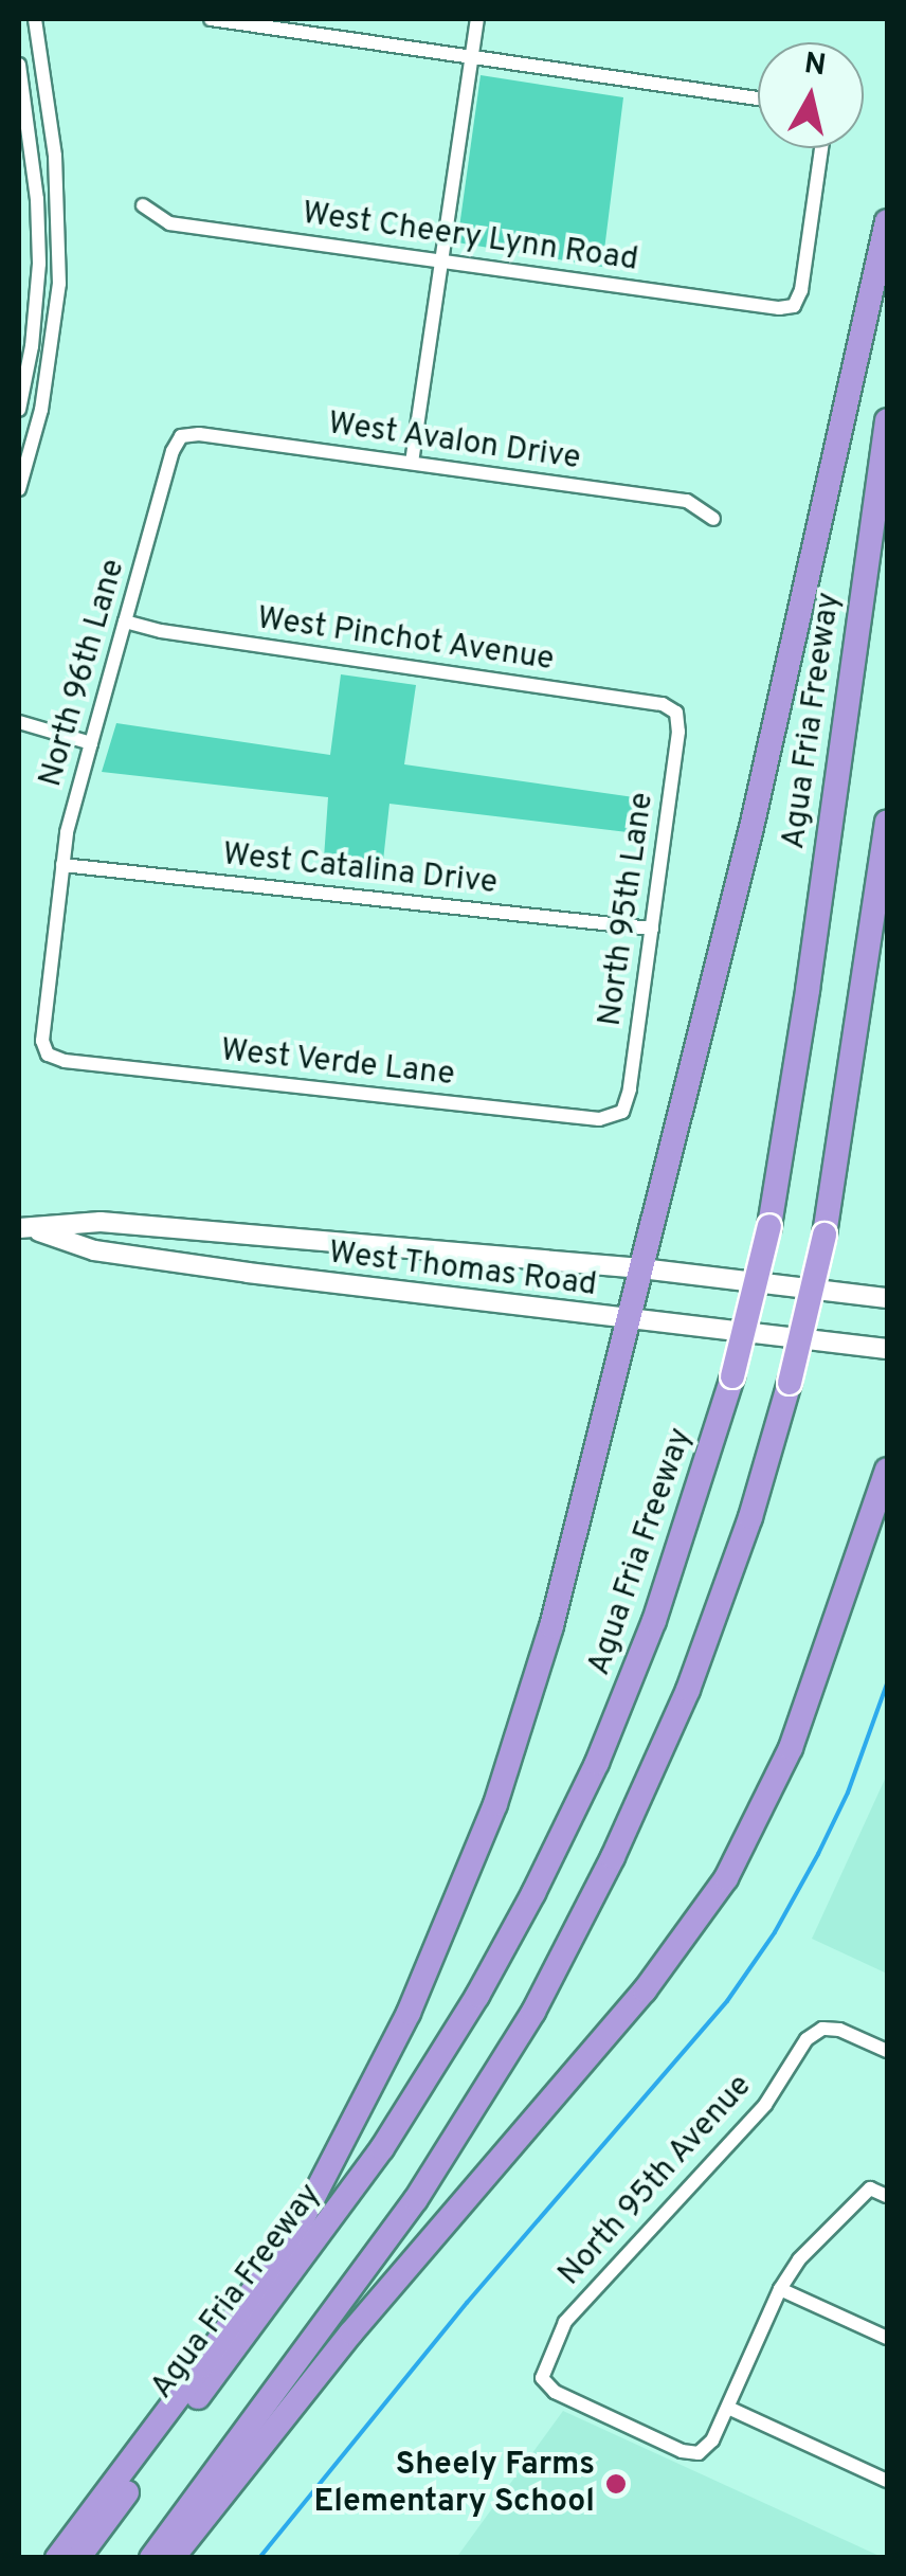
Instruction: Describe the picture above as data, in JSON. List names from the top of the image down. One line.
{"streets":{"highway":["Agua Fria Freeway"],"main road":["West Thomas Road"],"street":["West Cheery Lynn Road","West Avalon Drive","West Pinchot Avenue","North 96th Lane","West Catalina Drive","North 95th Lane","West Verde Lane","North 95th Avenue"]},"crossings":[["West Avalon Drive","North 96th Lane"],["West Pinchot Avenue","North 96th Lane"],["West Pinchot Avenue","North 95th Lane"],["North 96th Lane","West Catalina Drive"],["North 96th Lane","West Verde Lane"],["West Catalina Drive","North 95th Lane"],["North 95th Lane","West Verde Lane"]],"places":["Sheely Farms Elementary School"],"north":"top"}
